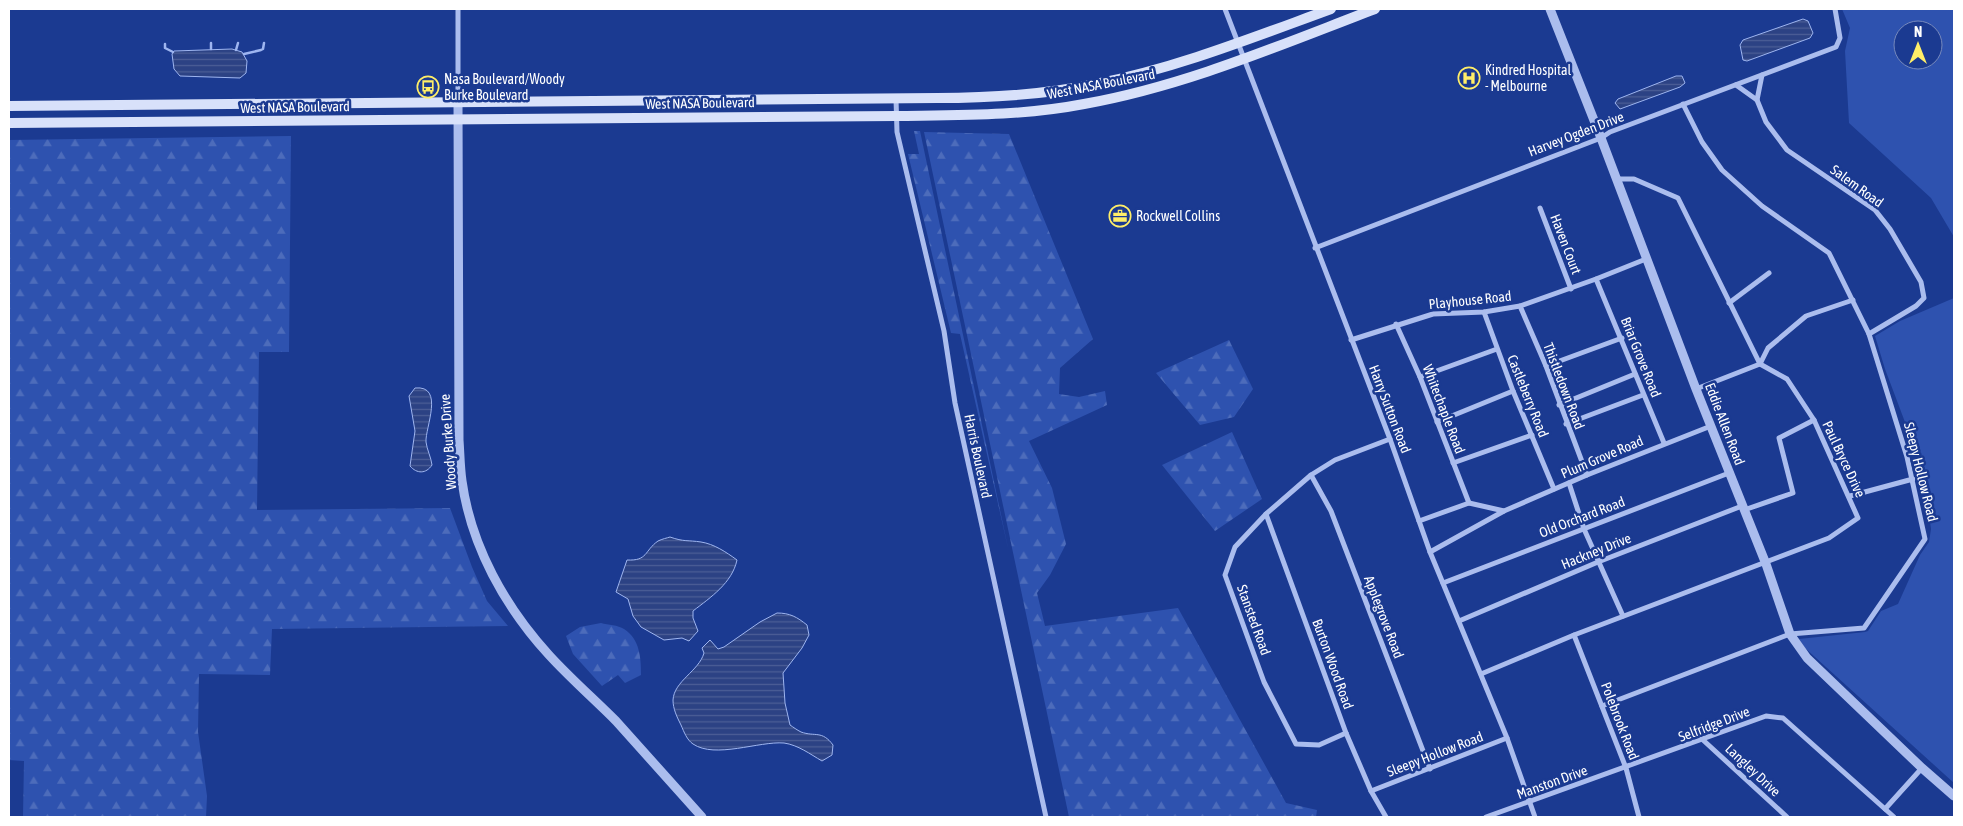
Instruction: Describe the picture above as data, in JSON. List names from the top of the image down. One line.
{"streets":{"main road":["West NASA Boulevard"],"street":["Harvey Ogden Drive","Salem Road","Haven Court","Playhouse Road","Briar Grove Road","Thistledown Road","Castleberry Road","Harry Sutton Road","Whitechaple Road","Eddie Allen Road","Woody Burke Drive","Harris Boulevard","Plum Grove Road","Paul Bryce Drive","Sleepy Hollow Road","Old Orchard Road","Hackney Drive","Applegrove Road","Stansted Road","Burton Wood Road","Polebrook Road","Selfridge Drive","Langley Drive","Manston Drive"]},"crossings":[["West NASA Boulevard","Harry Sutton Road"],["West NASA Boulevard","Woody Burke Drive"],["West NASA Boulevard","Harris Boulevard"],["Harvey Ogden Drive","Harry Sutton Road"],["Harvey Ogden Drive","Eddie Allen Road"],["Harvey Ogden Drive","Sleepy Hollow Road"],["Salem Road","Sleepy Hollow Road"],["Haven Court","Playhouse Road"],["Playhouse Road","Briar Grove Road"],["Playhouse Road","Thistledown Road"],["Playhouse Road","Castleberry Road"],["Playhouse Road","Harry Sutton Road"],["Playhouse Road","Whitechaple Road"],["Playhouse Road","Eddie Allen Road"],["Briar Grove Road","Plum Grove Road"],["Thistledown Road","Plum Grove Road"],["Castleberry Road","Plum Grove Road"],["Harry Sutton Road","Plum Grove Road"],["Harry Sutton Road","Paul Bryce Drive"],["Harry Sutton Road","Sleepy Hollow Road"],["Harry Sutton Road","Old Orchard Road"],["Harry Sutton Road","Hackney Drive"],["Harry Sutton Road","Stansted Road"],["Harry Sutton Road","Manston Drive"],["Eddie Allen Road","Plum Grove Road"],["Eddie Allen Road","Paul Bryce Drive"],["Eddie Allen Road","Sleepy Hollow Road"],["Eddie Allen Road","Old Orchard Road"],["Eddie Allen Road","Hackney Drive"],["Paul Bryce Drive","Hackney Drive"],["Paul Bryce Drive","Polebrook Road"],["Sleepy Hollow Road","Applegrove Road"],["Sleepy Hollow Road","Burton Wood Road"],["Sleepy Hollow Road","Polebrook Road"],["Applegrove Road","Stansted Road"],["Stansted Road","Burton Wood Road"],["Polebrook Road","Selfridge Drive"],["Polebrook Road","Manston Drive"],["Selfridge Drive","Langley Drive"],["Selfridge Drive","Manston Drive"]],"places":{"hospital":["Kindred Hospital - Melbourne"],"bus stop":["Nasa Boulevard/Woody Burke Boulevard"],"office":["Rockwell Collins"]},"north":"top"}
